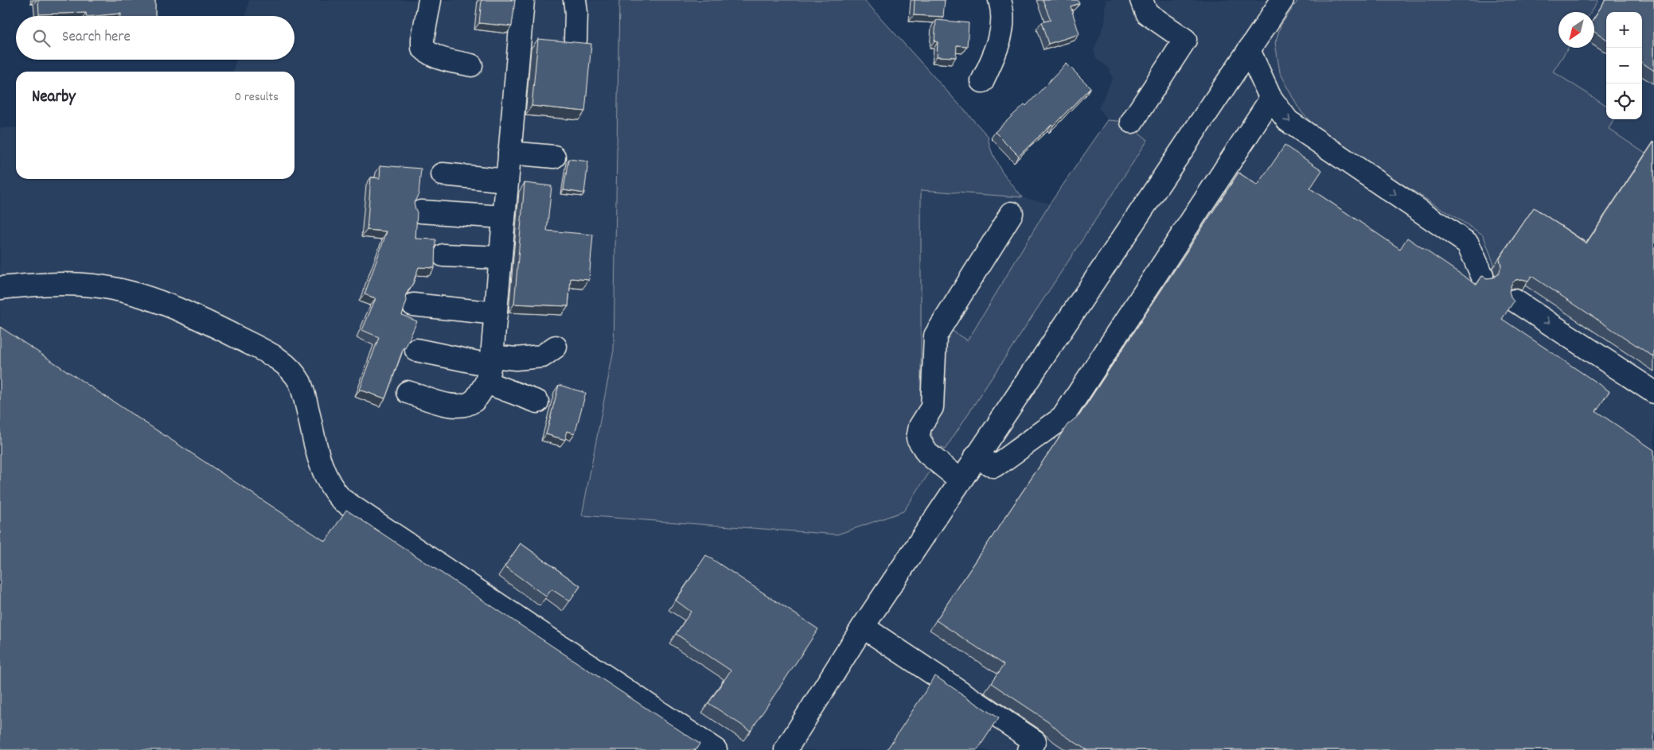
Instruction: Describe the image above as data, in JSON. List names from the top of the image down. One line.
{"north":"bottom left","page":{"map_buttons":["+","−"],"search":"Search here","heading":["Nearby","0 results"]}}
